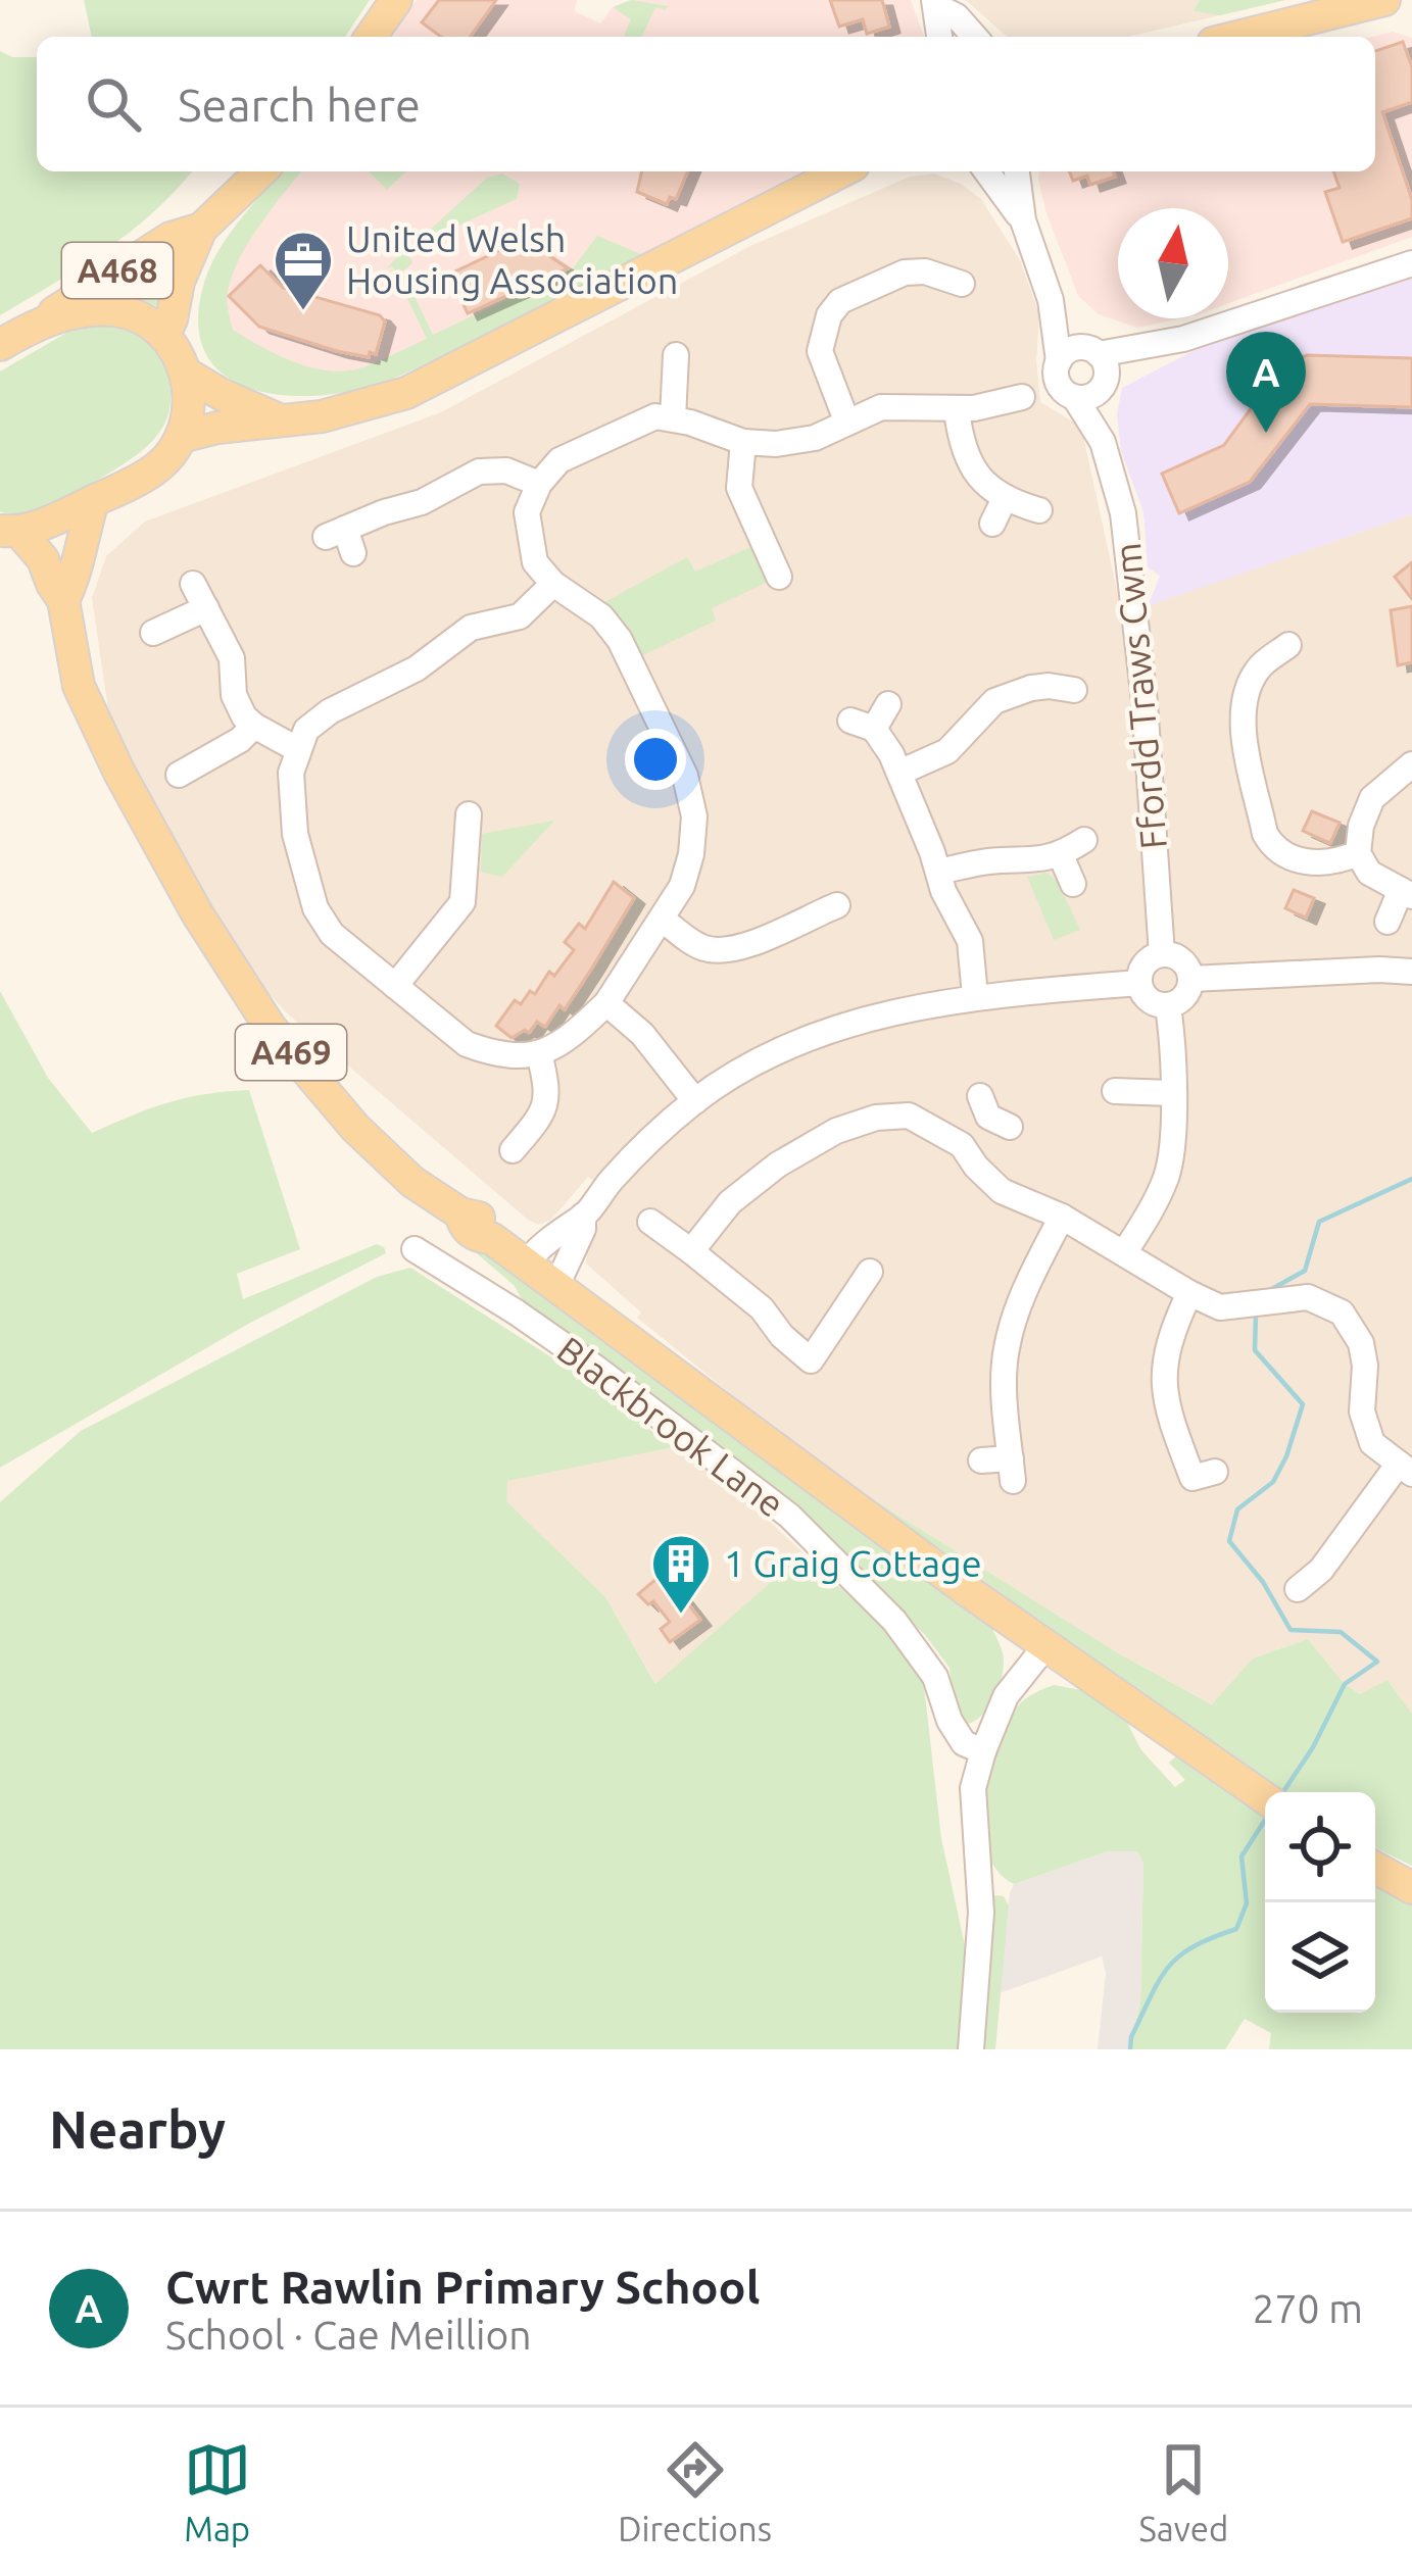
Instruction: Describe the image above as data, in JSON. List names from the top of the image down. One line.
{"streets":{"main road":["A468","A469"],"street":["Ffordd Traws Cwm","Blackbrook Lane"]},"places":{"office":["United Welsh Housing Association"],"building":["1 Graig Cottage"]},"north":"top","page":{"search":"Search here","pins":"A","heading":"Nearby","list":[{"mark":"A","name":"Cwrt Rawlin Primary School","note":"School · Cae Meillion","value":"270 m"}],"nav":["Map","Directions","Saved"]}}
